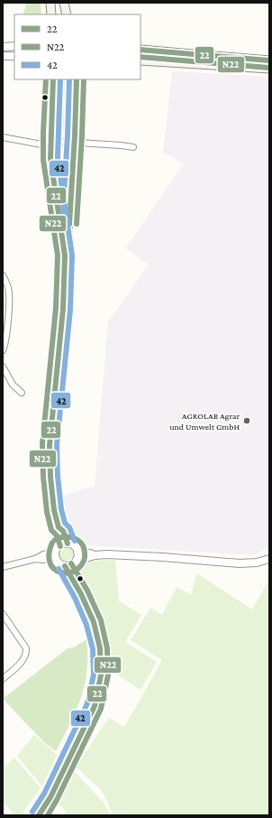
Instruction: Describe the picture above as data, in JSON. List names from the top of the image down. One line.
{"places":["AGROLAB Agrar und Umwelt GmbH"],"lines":["transit line 22","transit line N22","transit line 42"],"legend":["22","N22","42"]}
